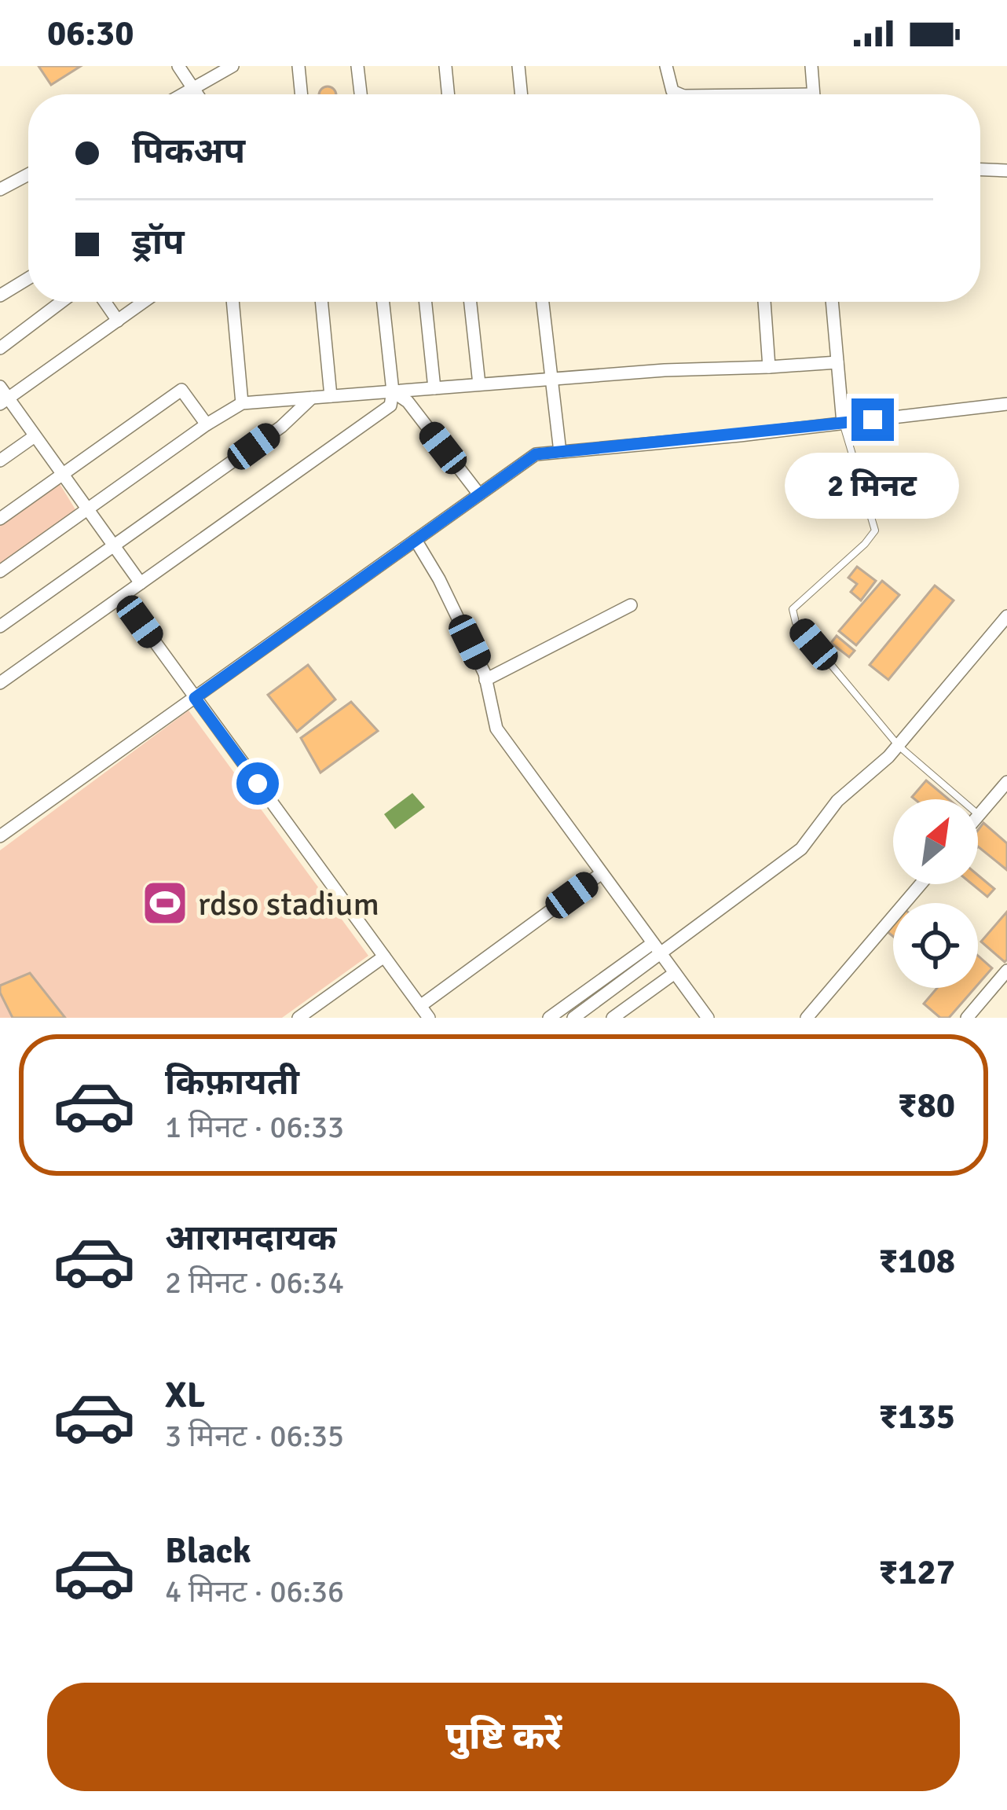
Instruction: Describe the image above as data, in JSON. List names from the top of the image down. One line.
{"places":{"sports":["rdso stadium"]},"north":"top right","page":{"status":"06:30","banner":["पिकअप","ड्रॉप"],"bubble":"2 मिनट","list":[{"name":"किफ़ायती","note":"1 मिनट · 06:33","value":"₹80"},{"name":"आरामदायक","note":"2 मिनट · 06:34","value":"₹108"},{"name":"XL","note":"3 मिनट · 06:35","value":"₹135"},{"name":"Black","note":"4 मिनट · 06:36","value":"₹127"}],"buttons":"पुष्टि करें"}}
